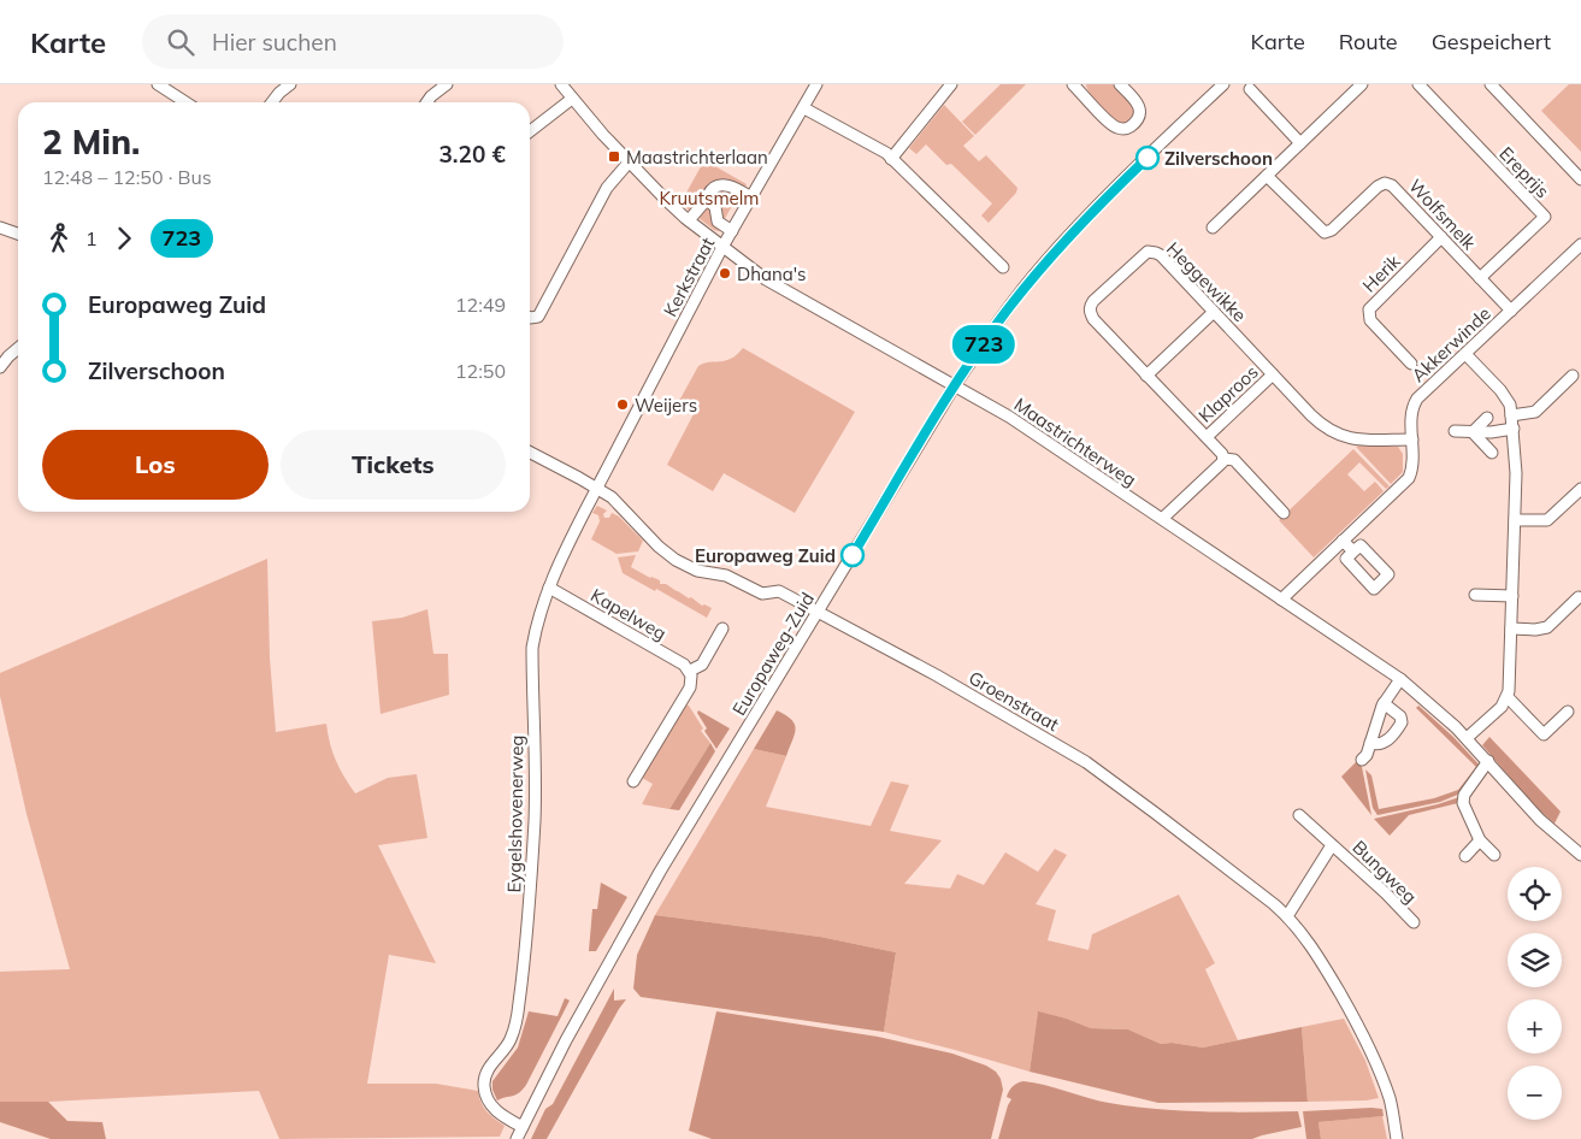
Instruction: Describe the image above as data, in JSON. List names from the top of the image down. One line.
{"streets":{"street":["Ereprijs","Wolfsmelk","Herik","Kerkstraat","Heggewikke","Akkerwinde","Klaproos","Maastrichterweg","Kapelweg","Europaweg-Zuid","Groenstraat","Eygelshovenerweg","Bungweg"]},"crossings":[["Ereprijs","Wolfsmelk"],["Wolfsmelk","Herik"],["Wolfsmelk","Akkerwinde"],["Kerkstraat","Maastrichterweg"],["Kerkstraat","Groenstraat"],["Kerkstraat","Eygelshovenerweg"],["Heggewikke","Akkerwinde"],["Heggewikke","Klaproos"],["Akkerwinde","Maastrichterweg"],["Maastrichterweg","Europaweg-Zuid"],["Kapelweg","Eygelshovenerweg"],["Europaweg-Zuid","Groenstraat"],["Europaweg-Zuid","Eygelshovenerweg"],["Groenstraat","Eygelshovenerweg"],["Groenstraat","Bungweg"]],"parks":["Kruutsmelm"],"places":{"transit":["Maastrichterlaan"],"other":["Zilverschoon","Dhana's","Weijers","Europaweg Zuid"]},"lines":["bus line 723"],"page":{"header":"Karte","search":"Hier suchen","nav":["Karte","Route","Gespeichert"],"on_map":"723","heading":["2 Min.","12:48 – 12:50 · Bus","3.20 €"],"legs":["1","723"],"list":[{"name":"Europaweg Zuid","value":"12:49"},{"name":"Zilverschoon","value":"12:50"}],"buttons":["Los","Tickets"],"map_buttons":["+","−"]}}
